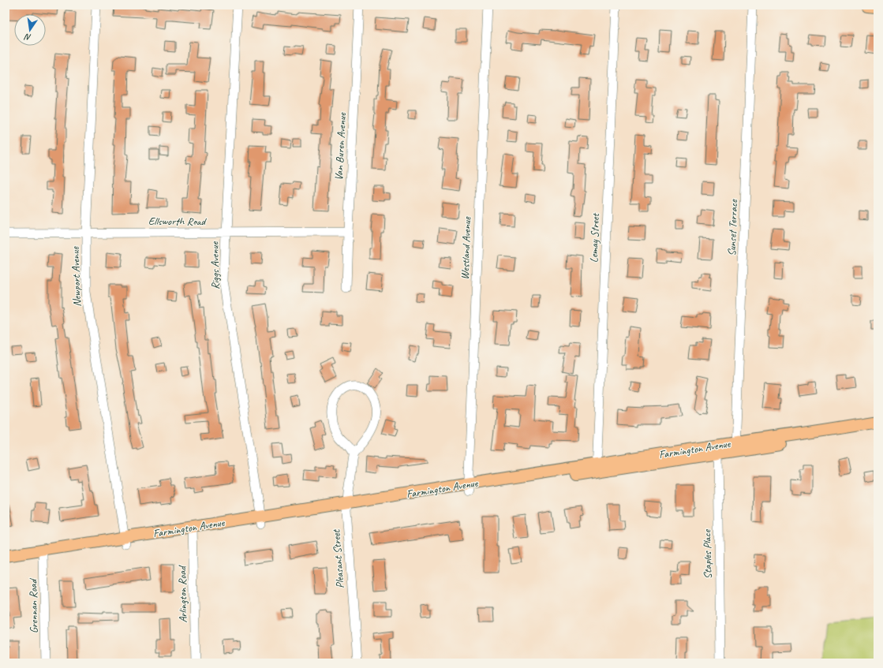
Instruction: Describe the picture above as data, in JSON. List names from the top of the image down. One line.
{"streets":{"main road":["Farmington Avenue"],"street":["Van Buren Avenue","Ellsworth Road","Sunset Terrace","Lemay Street","Westland Avenue","Riggs Avenue","Newport Avenue","Staples Place","Pleasant Street","Arlington Road","Grennan Road"]},"crossings":[["Van Buren Avenue","Ellsworth Road"],["Ellsworth Road","Riggs Avenue"],["Ellsworth Road","Newport Avenue"],["Sunset Terrace","Farmington Avenue"],["Lemay Street","Farmington Avenue"],["Westland Avenue","Farmington Avenue"],["Riggs Avenue","Farmington Avenue"],["Newport Avenue","Farmington Avenue"],["Farmington Avenue","Staples Place"],["Farmington Avenue","Pleasant Street"],["Farmington Avenue","Arlington Road"],["Farmington Avenue","Grennan Road"]],"north":"bottom"}
